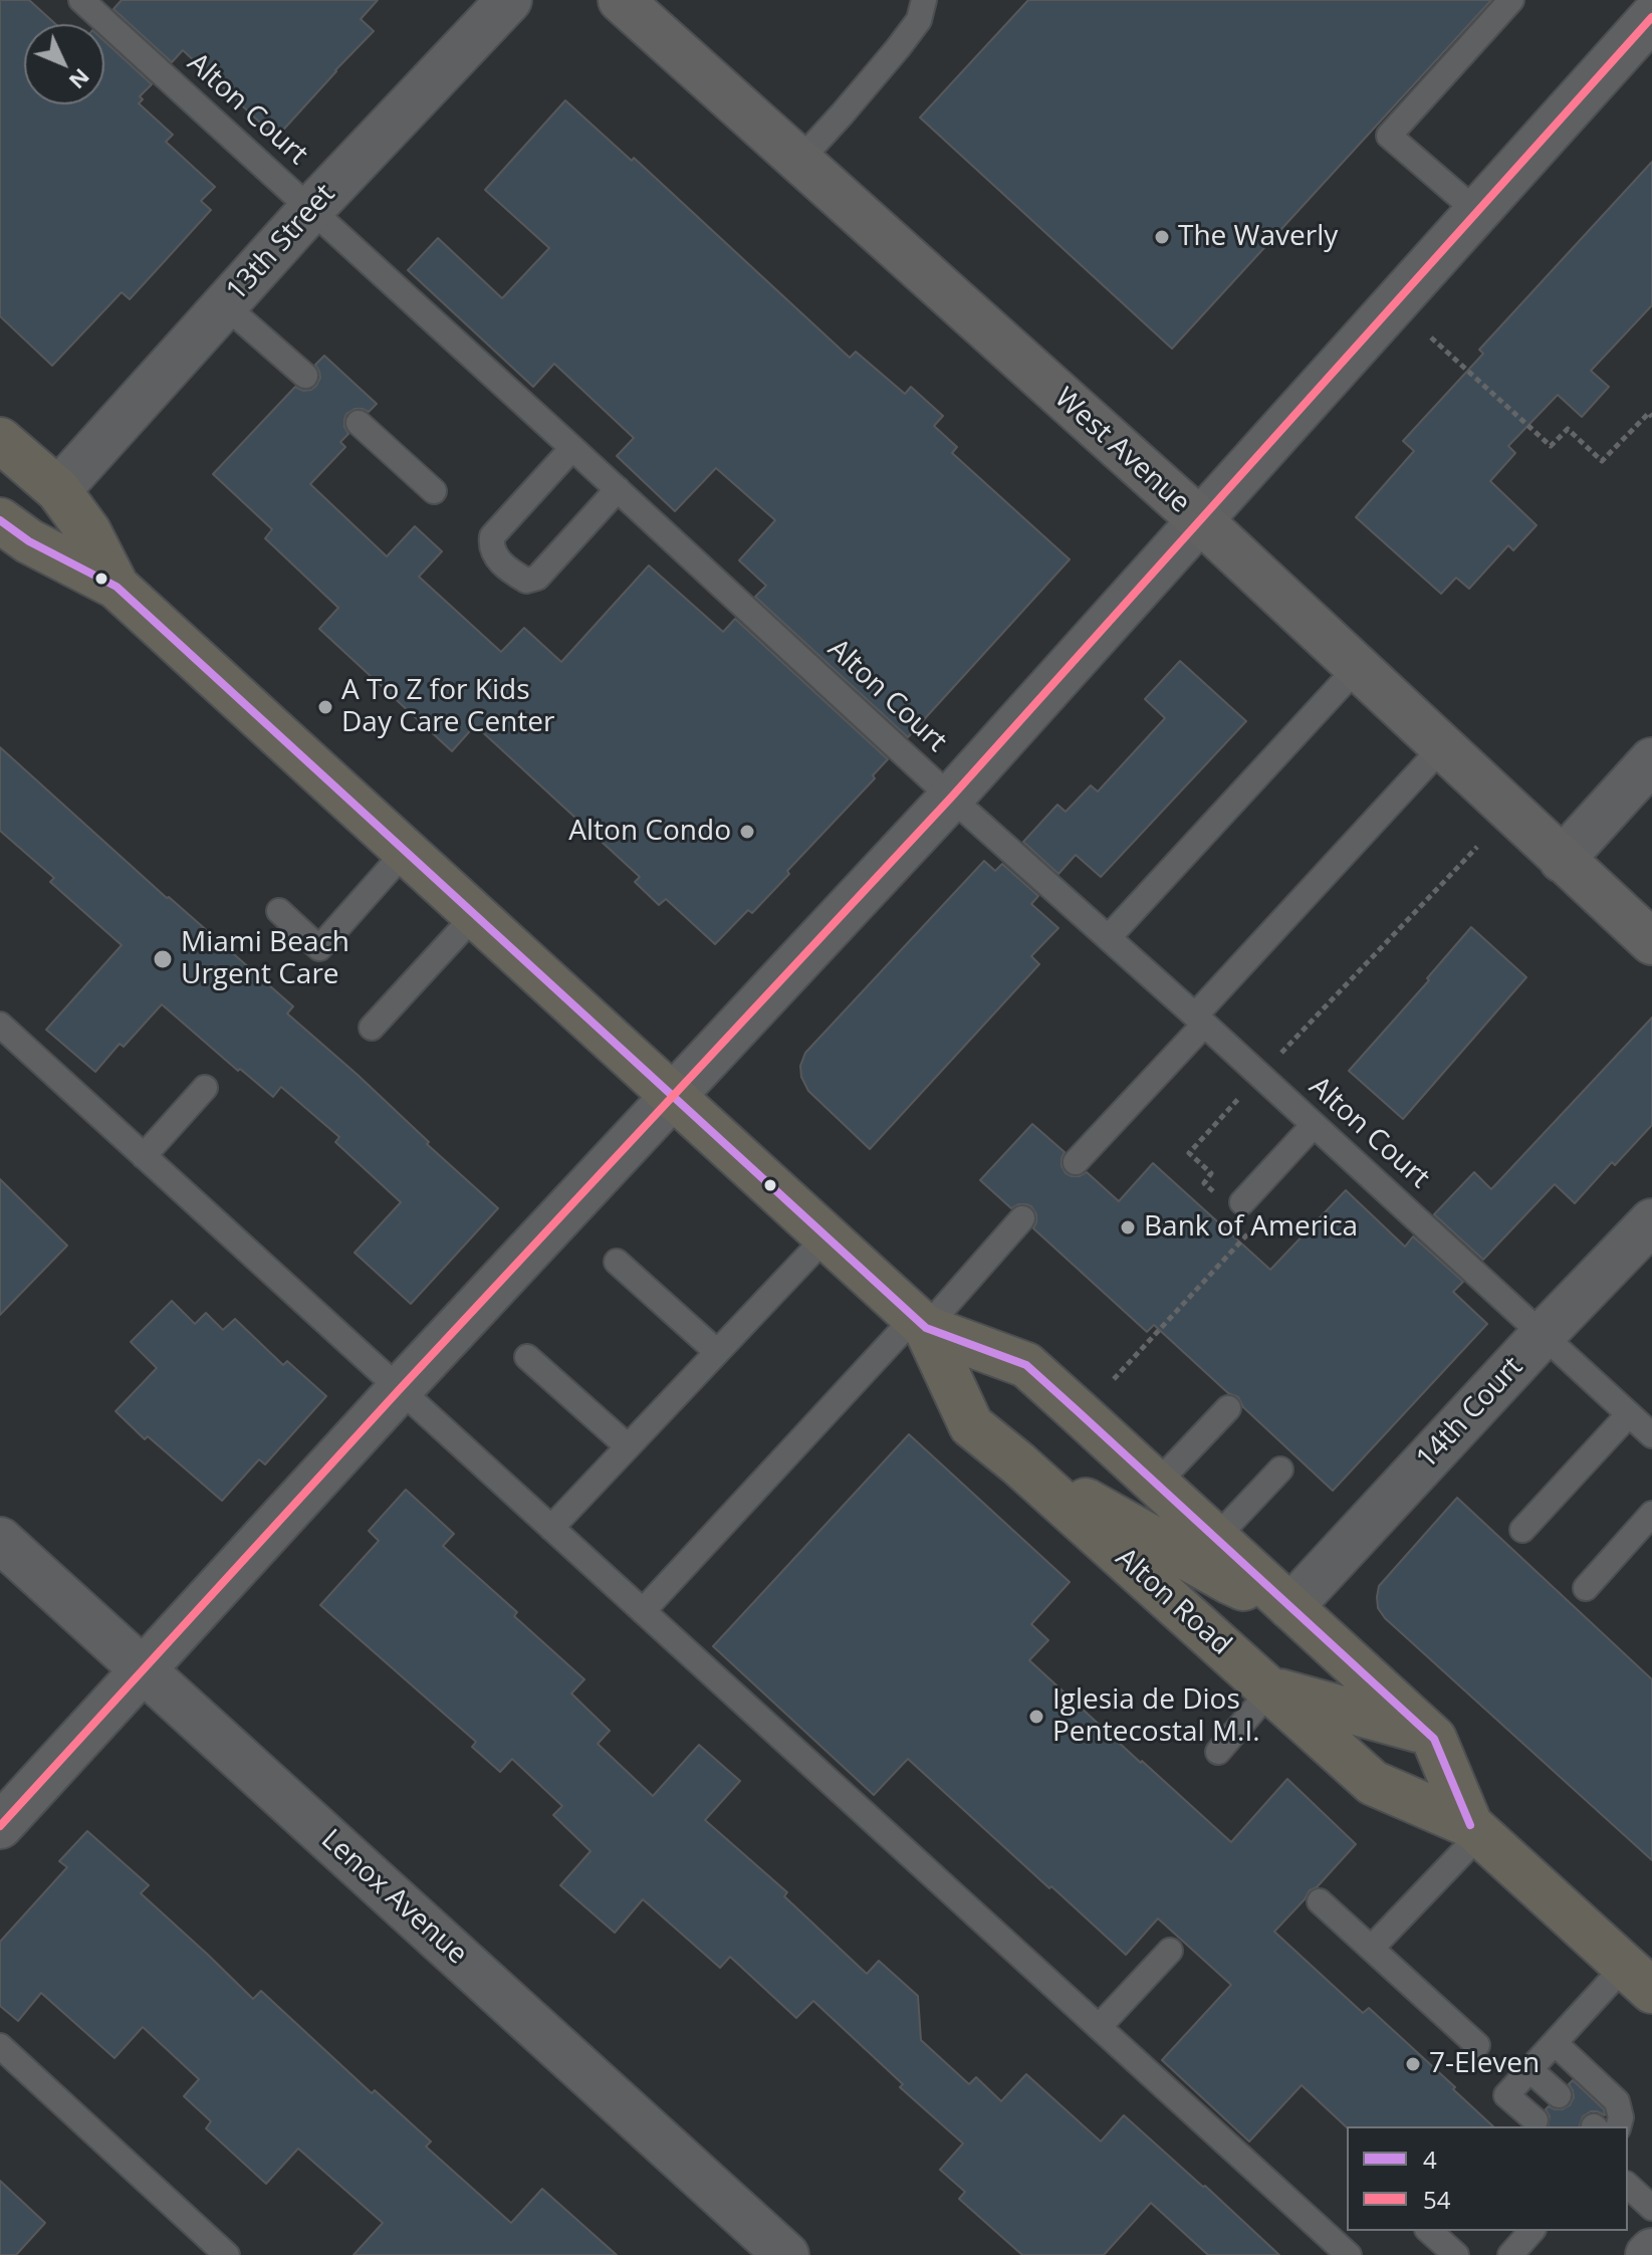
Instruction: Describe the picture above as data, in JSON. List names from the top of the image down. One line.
{"streets":{"highway":["Alton Road"],"street":["13th Street","West Avenue","14th Court","Lenox Avenue"],"lane":["Alton Court"]},"crossings":[["Alton Court","13th Street"],["Alton Court","14th Court"],["13th Street","Alton Road"],["14th Court","Alton Road"]],"places":["The Waverly","A To Z for Kids Day Care Center","Alton Condo","Miami Beach Urgent Care","Bank of America","Iglesia de Dios Pentecostal M.I.","7-Eleven"],"lines":["transit line 54","transit line 4"],"legend":["4","54"],"north":"bottom right"}
